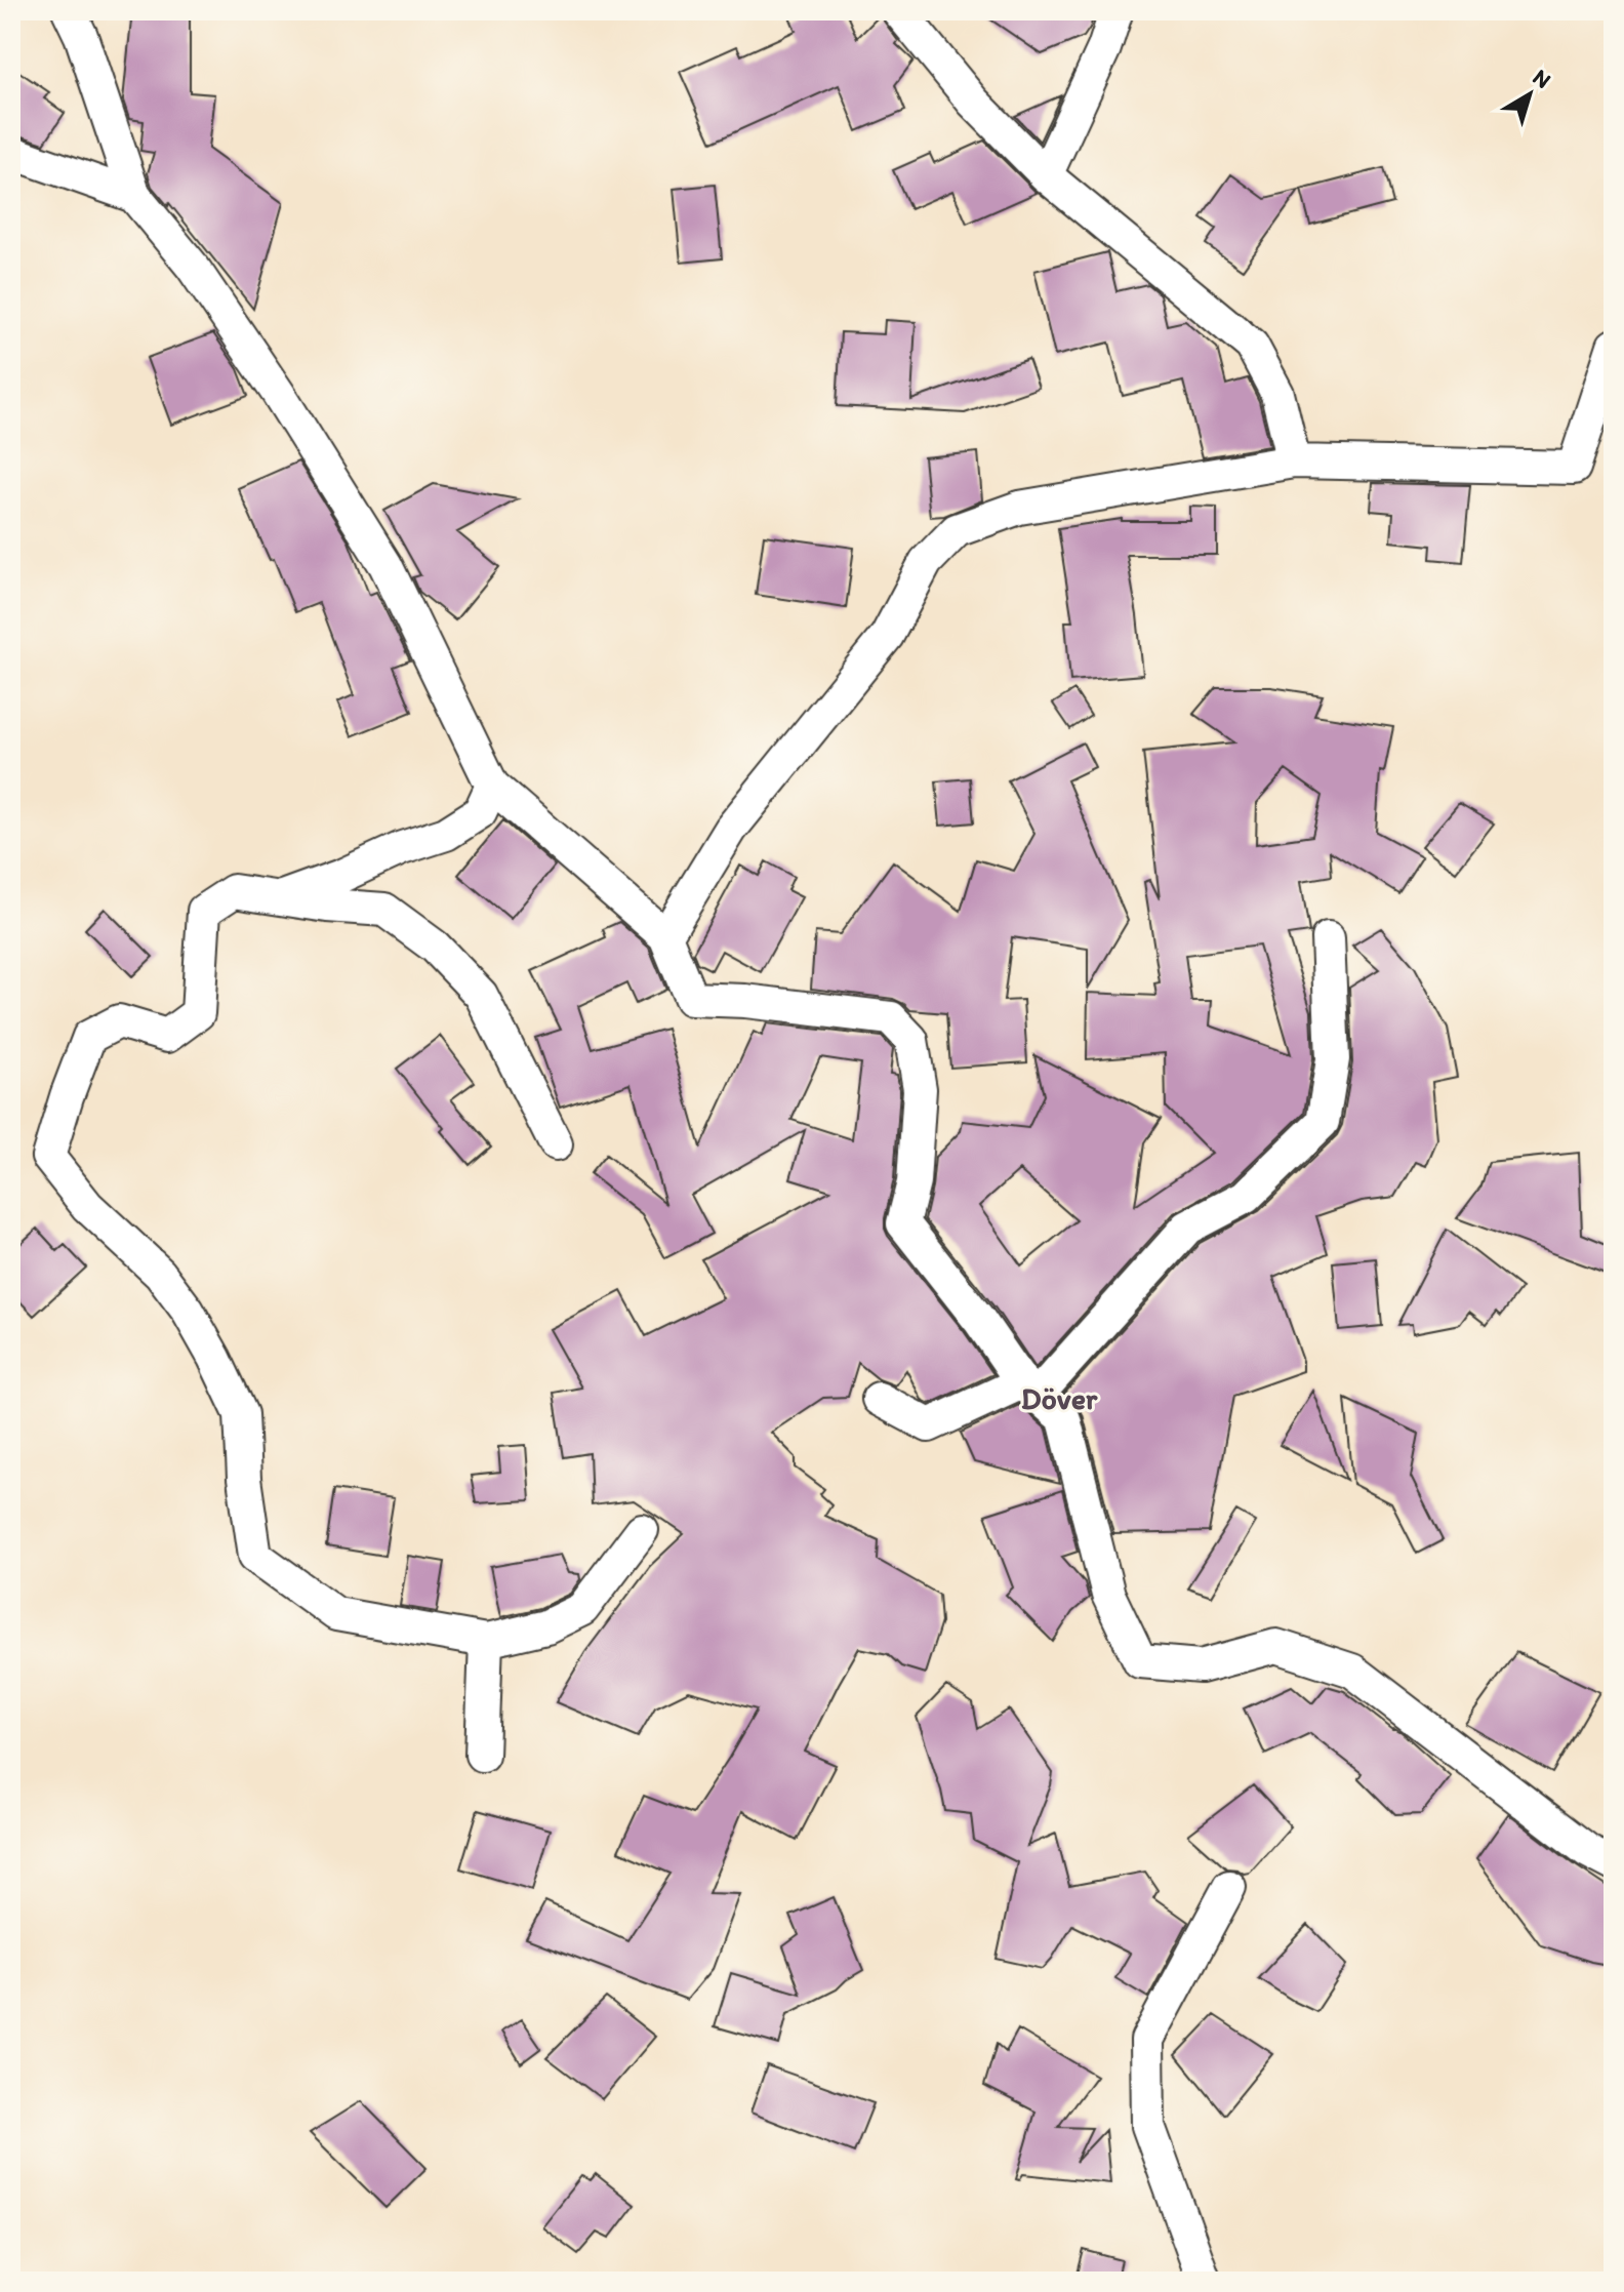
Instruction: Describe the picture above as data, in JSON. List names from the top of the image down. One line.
{"districts":["Döver"],"north":"top right"}
